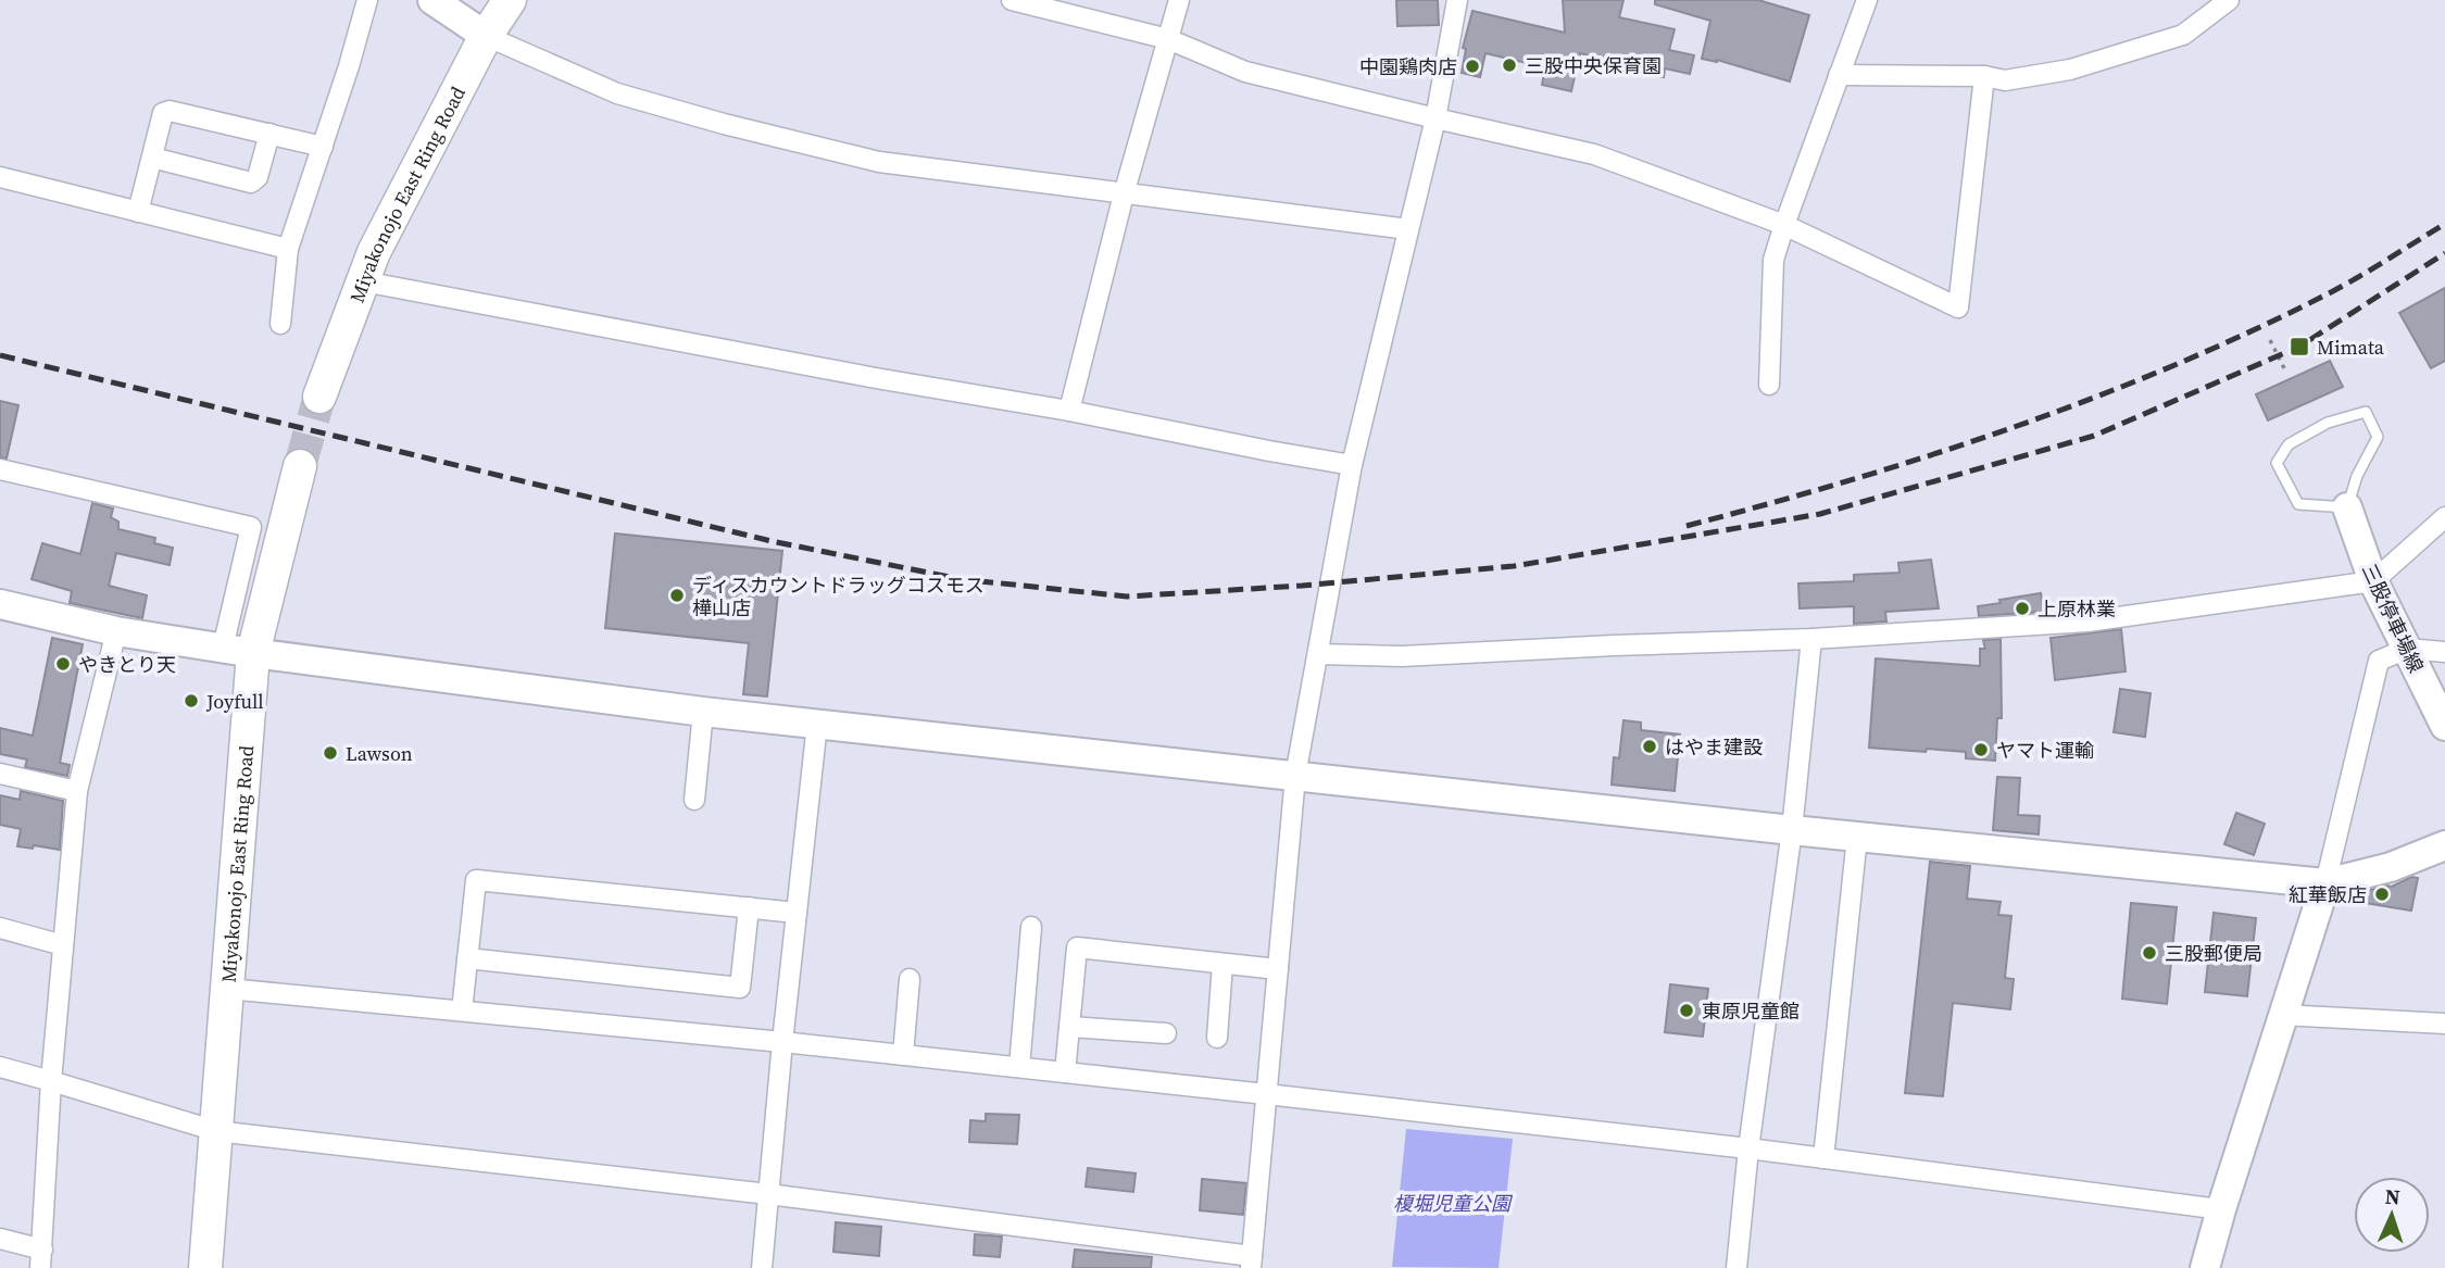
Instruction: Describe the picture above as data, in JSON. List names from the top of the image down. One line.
{"streets":{"main road":["Miyakonojo East Ring Road"],"street":["三股停車場線"]},"parks":["榎堀児童公園"],"places":{"other":["三股中央保育園","中園鶏肉店","ディスカウントドラッグコスモス 樺山店","上原林業","やきとり天","Joyfull","はやま建設","ヤマト運輸","Lawson","紅華飯店","三股郵便局","東原児童館"],"transit":["Mimata"]},"north":"top"}
